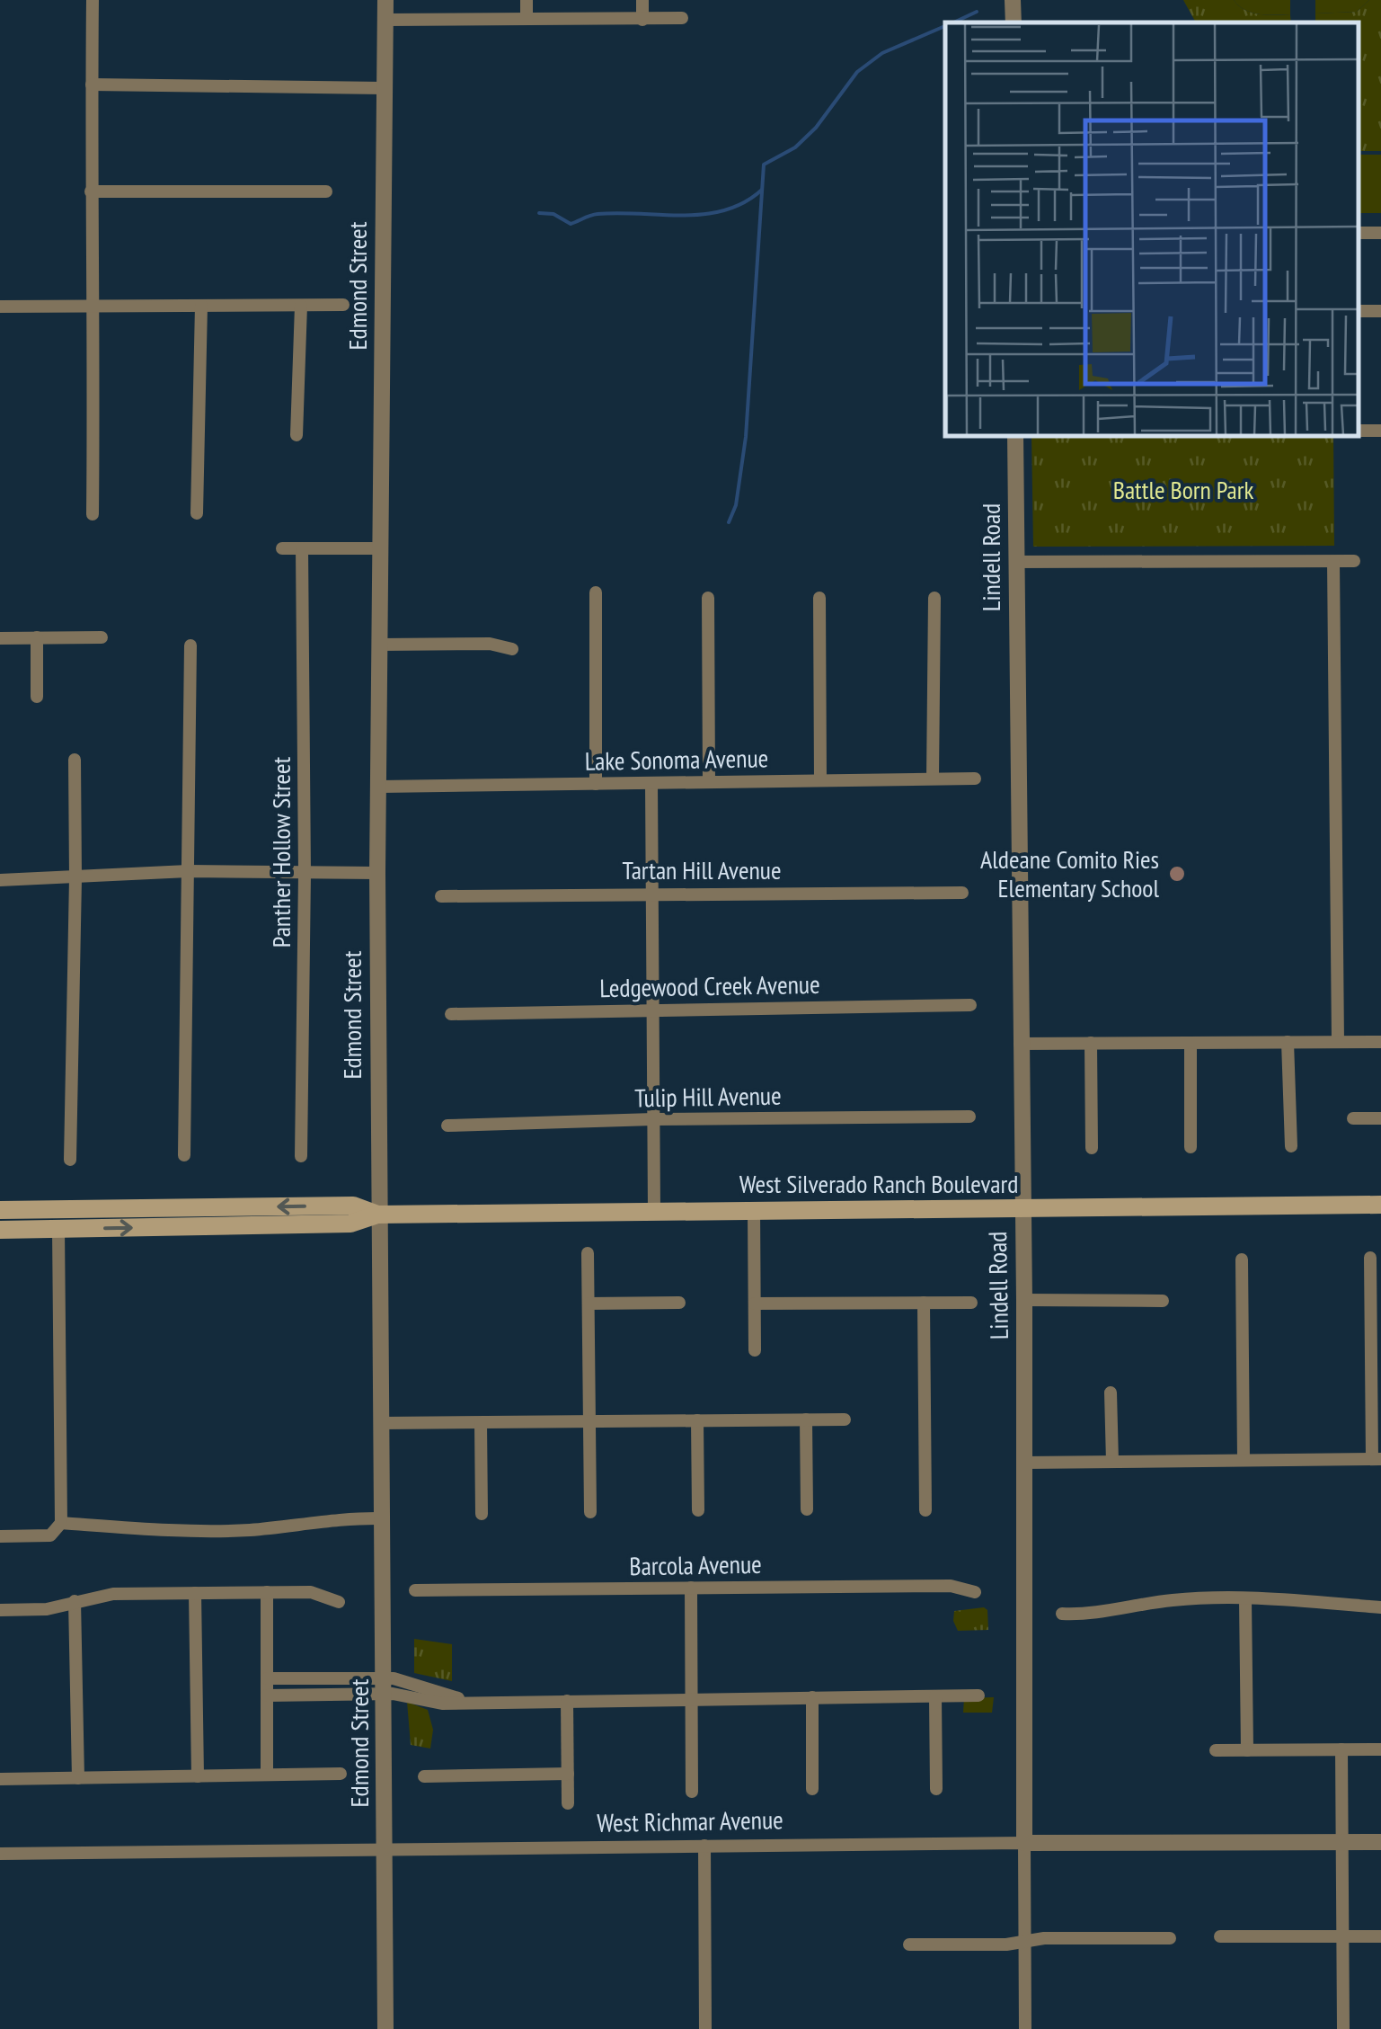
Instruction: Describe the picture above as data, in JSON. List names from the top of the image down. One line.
{"streets":{"main road":["West Silverado Ranch Boulevard"],"street":["Edmond Street","Lindell Road","Lake Sonoma Avenue","Panther Hollow Street","Tartan Hill Avenue","Ledgewood Creek Avenue","Tulip Hill Avenue","Barcola Avenue","West Richmar Avenue"]},"crossings":[["Edmond Street","Lake Sonoma Avenue"],["Edmond Street","West Silverado Ranch Boulevard"],["Edmond Street","West Richmar Avenue"],["Lindell Road","West Silverado Ranch Boulevard"],["Lindell Road","West Richmar Avenue"]],"parks":["Battle Born Park"],"places":["Aldeane Comito Ries Elementary School"]}
